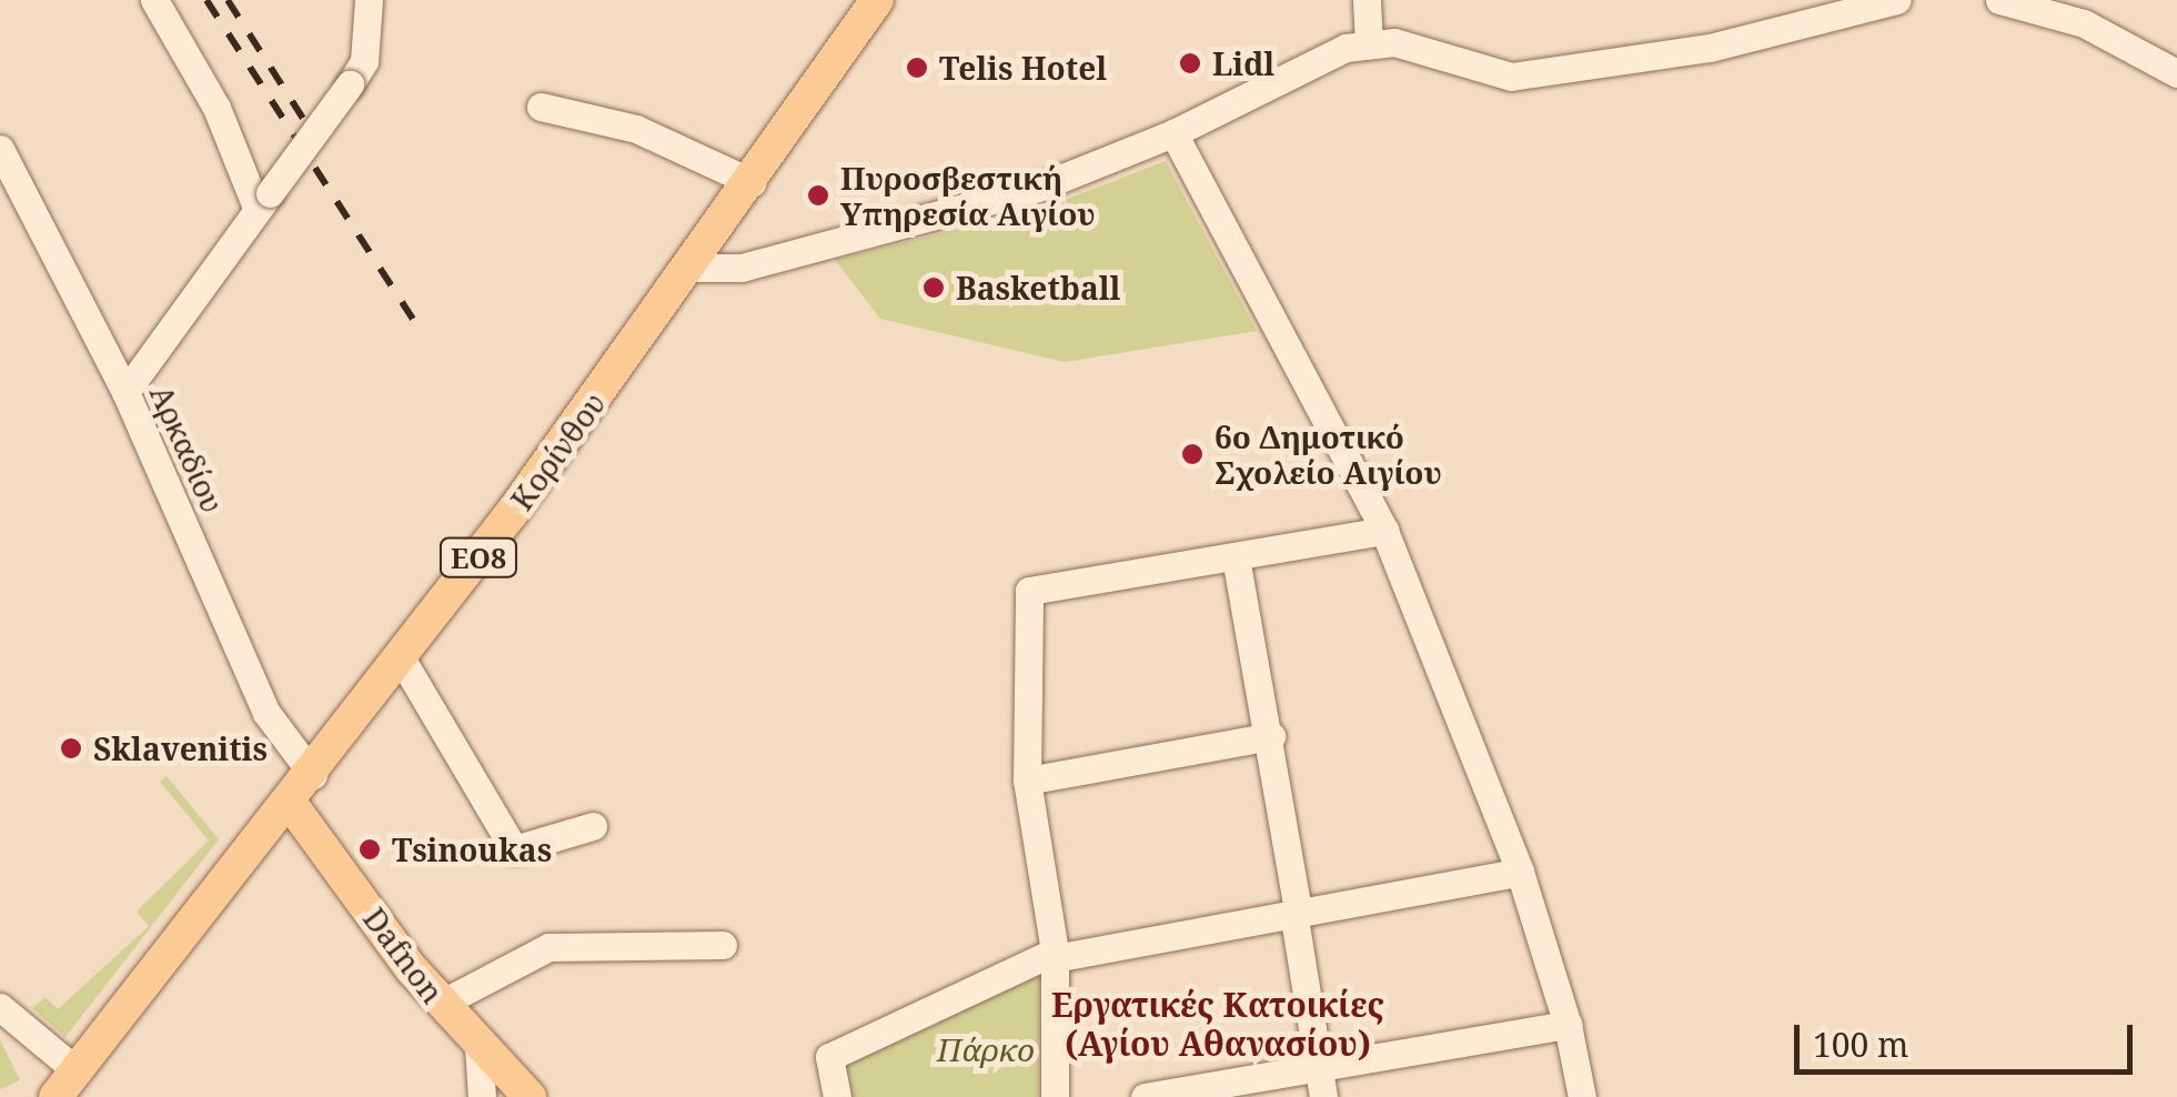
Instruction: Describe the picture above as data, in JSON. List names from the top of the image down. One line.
{"streets":{"main road":["Κορίνθου","ΕΟ8","Dafnon"],"street":["Αρκαδίου"]},"crossings":[["Αρκαδίου","Κορίνθου"],["Κορίνθου","Dafnon"]],"districts":["Εργατικές Κατοικίες (Αγίου Αθανασίου)"],"parks":["Πάρκο"],"places":["Lidl","Telis Hotel","Πυροσβεστική Υπηρεσία Αιγίου","Basketball","6ο Δημοτικό Σχολείο Αιγίου","Sklavenitis","Tsinoukas"],"scale_bar":"100 m"}
